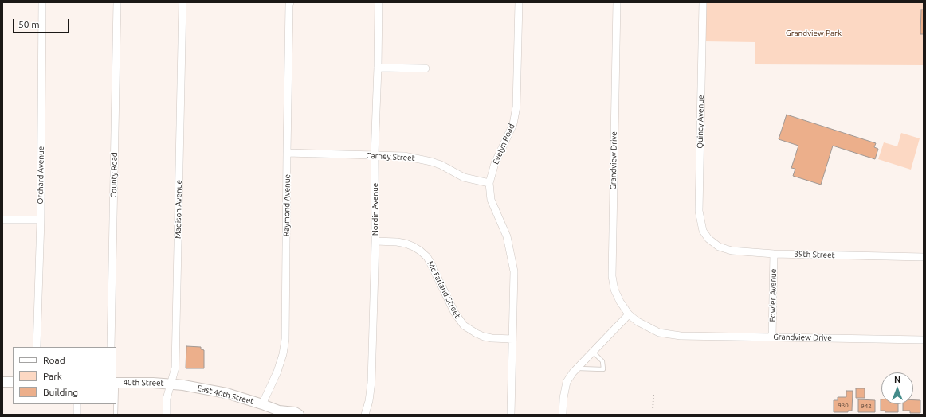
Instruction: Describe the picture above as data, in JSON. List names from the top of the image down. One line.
{"streets":{"main road":["40th Street","East 40th Street"],"street":["Quincy Avenue","Evelyn Road","Carney Street","Grandview Drive","Orchard Avenue","County Road","Raymond Avenue","Madison Avenue","Nordin Avenue","39th Street","Mc Farland Street","Fowler Avenue"]},"crossings":[["Quincy Avenue","39th Street"],["Evelyn Road","Carney Street"],["Evelyn Road","Mc Farland Street"],["Carney Street","Raymond Avenue"],["Carney Street","Nordin Avenue"],["Grandview Drive","Fowler Avenue"],["Raymond Avenue","East 40th Street"],["Madison Avenue","40th Street"],["Madison Avenue","East 40th Street"],["Nordin Avenue","Mc Farland Street"],["39th Street","Fowler Avenue"],["40th Street","East 40th Street"]],"parks":["Grandview Park"],"house_numbers":["930","942"],"legend":["Road","Park","Building"],"scale_bar":"50 m","north":"top"}
